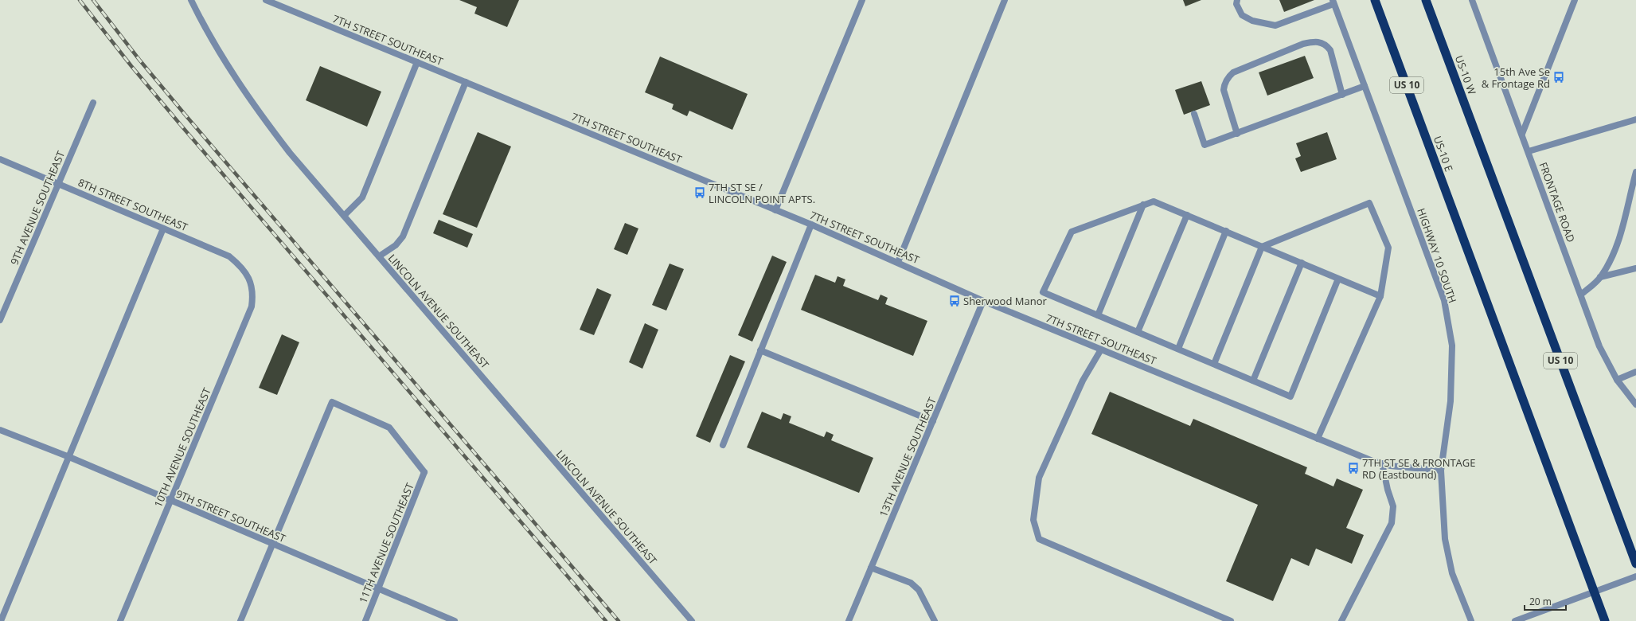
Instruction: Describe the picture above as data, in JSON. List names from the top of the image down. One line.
{"streets":{"highway":["US-10 W","US 10","US-10 E"],"street":["7TH STREET SOUTHEAST","FRONTAGE ROAD","8TH STREET SOUTHEAST","9TH AVENUE SOUTHEAST","HIGHWAY 10 SOUTH","LINCOLN AVENUE SOUTHEAST","10TH AVENUE SOUTHEAST","13TH AVENUE SOUTHEAST","9TH STREET SOUTHEAST","11TH AVENUE SOUTHEAST"]},"crossings":[["7TH STREET SOUTHEAST","HIGHWAY 10 SOUTH"],["7TH STREET SOUTHEAST","13TH AVENUE SOUTHEAST"],["US 10","US-10 E"],["8TH STREET SOUTHEAST","9TH AVENUE SOUTHEAST"],["8TH STREET SOUTHEAST","10TH AVENUE SOUTHEAST"],["10TH AVENUE SOUTHEAST","9TH STREET SOUTHEAST"],["9TH STREET SOUTHEAST","11TH AVENUE SOUTHEAST"]],"places":{"bus stop":["15th Ave Se & Frontage Rd","7TH ST SE / LINCOLN POINT APTS.","Sherwood Manor","7TH ST SE & FRONTAGE RD (Eastbound)"]},"scale_bar":"20 m"}
